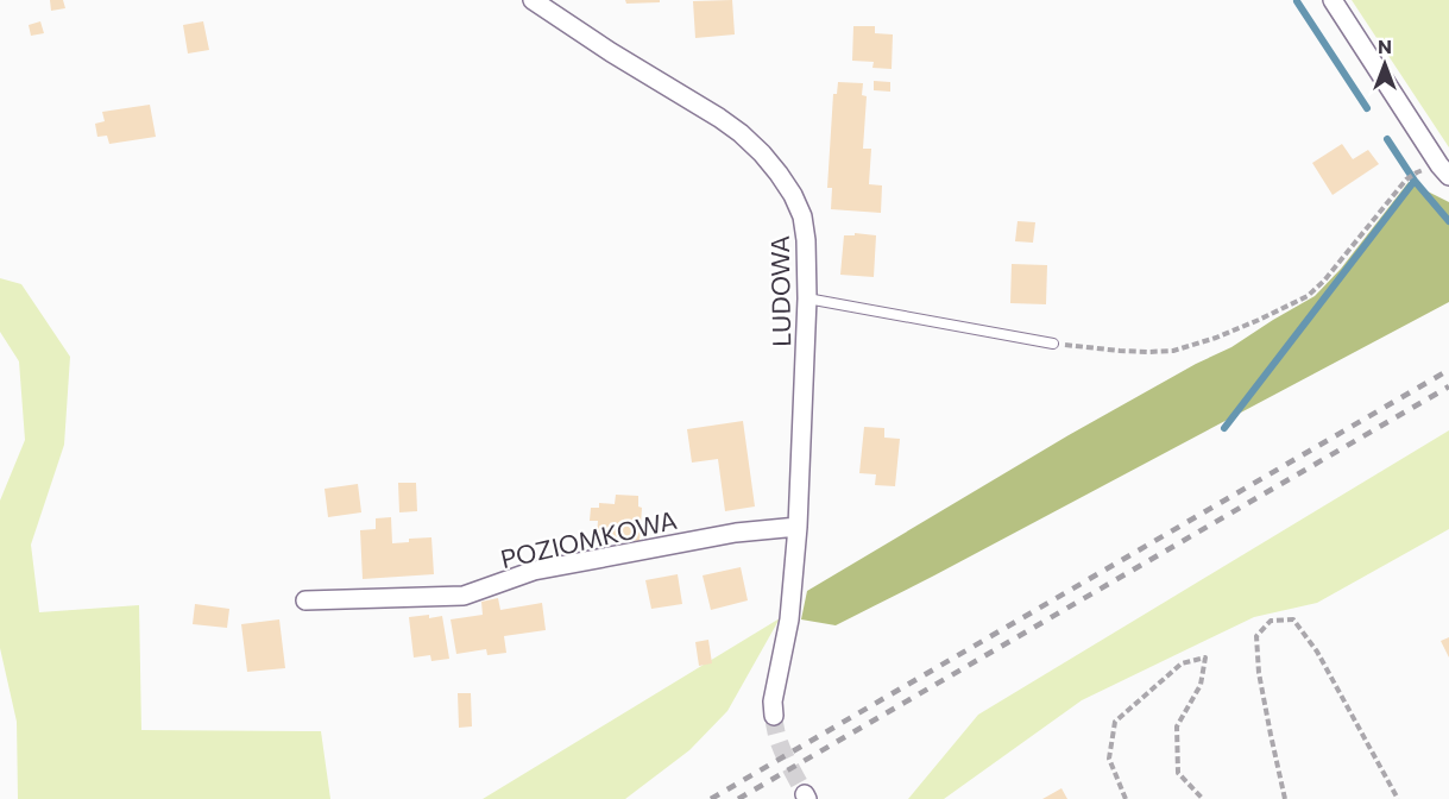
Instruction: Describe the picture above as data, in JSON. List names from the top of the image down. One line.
{"streets":{"street":["LUDOWA","POZIOMKOWA"]},"crossings":[["LUDOWA","POZIOMKOWA"]],"north":"top"}
